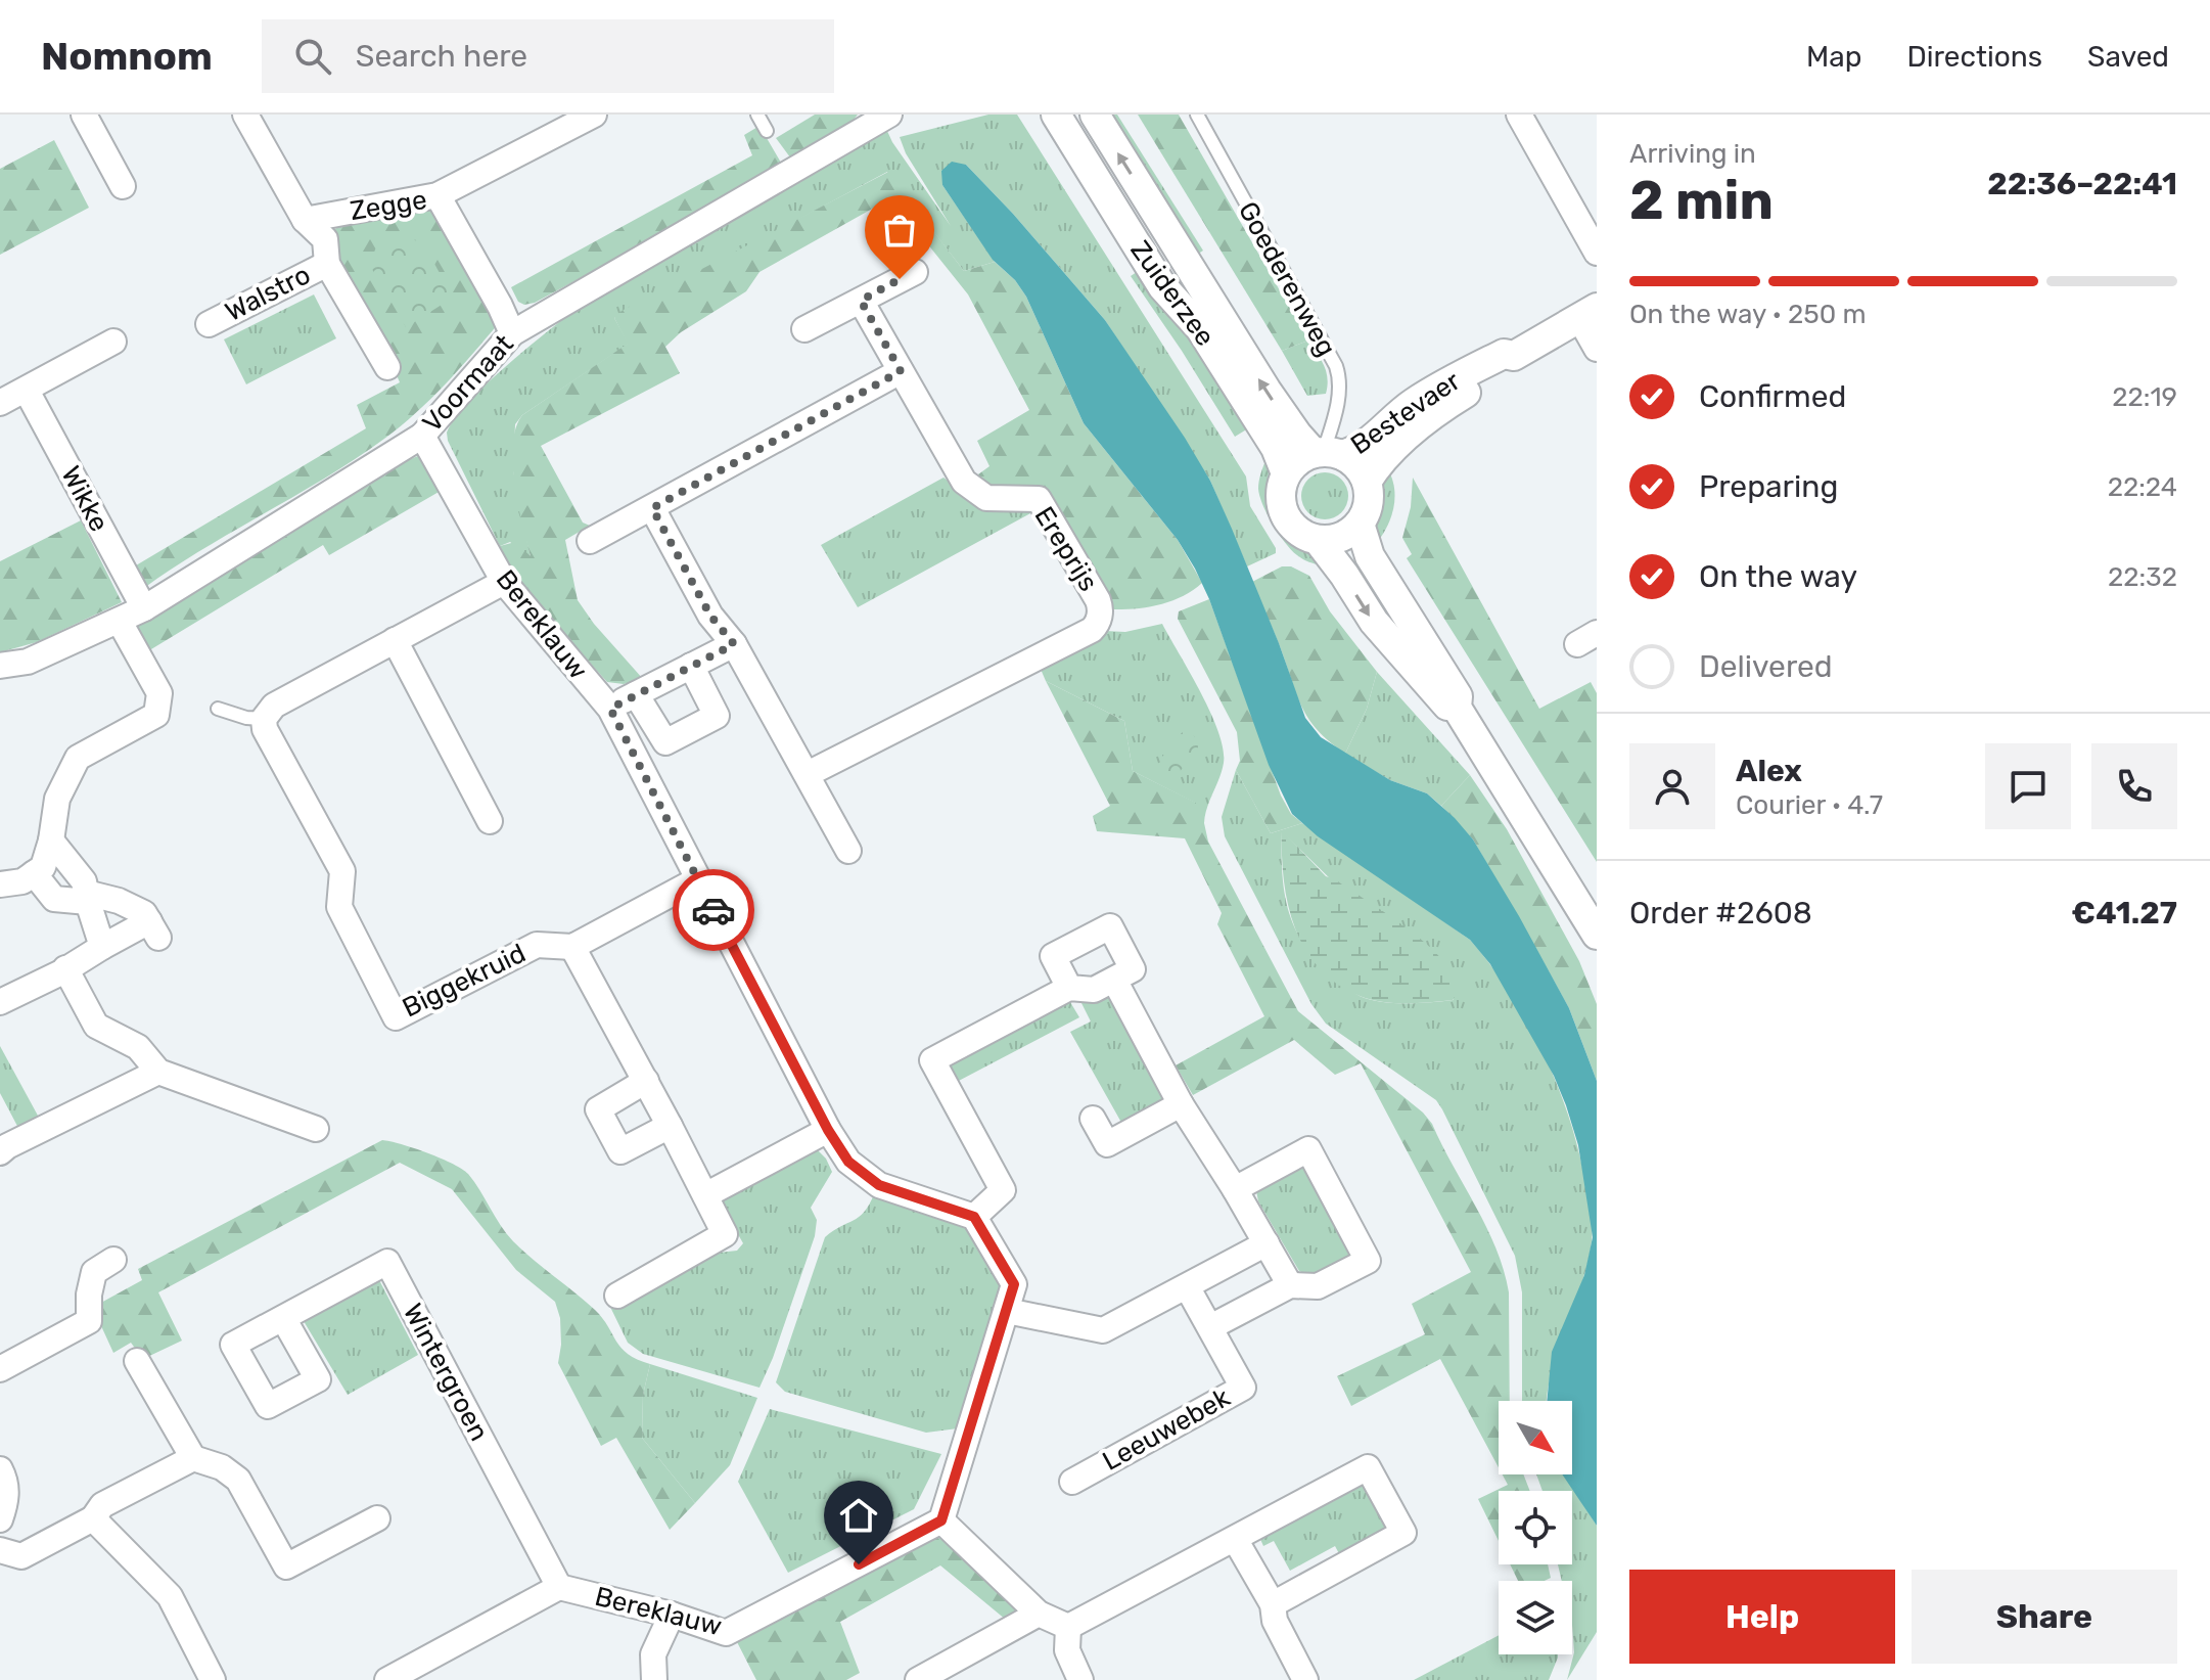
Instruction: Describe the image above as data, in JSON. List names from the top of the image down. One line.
{"streets":{"street":["Zegge","Walstro","Zuiderzee","Voormaat","Bestevaer","Wikke","Ereprijs","Bereklauw","Biggekruid","Wintergroen","Leeuwebek"],"lane":["Goederenweg"]},"crossings":[["Zegge","Walstro"],["Zegge","Voormaat"],["Goederenweg","Zuiderzee"],["Goederenweg","Bestevaer"],["Zuiderzee","Bestevaer"],["Voormaat","Wikke"],["Voormaat","Bereklauw"],["Bereklauw","Biggekruid"],["Bereklauw","Wintergroen"]],"north":"bottom right","page":{"header":"Nomnom","search":"Search here","nav":["Map","Directions","Saved"],"heading":["2 min","Arriving in","22:36–22:41"],"panel":["Alex","Courier · 4.7","Order #2608","€41.27"],"bar":"On the way · 250 m","list":[["Confirmed","22:19"],["Preparing","22:24"],["On the way","22:32"],"Delivered"],"buttons":["Help","Share"]}}
